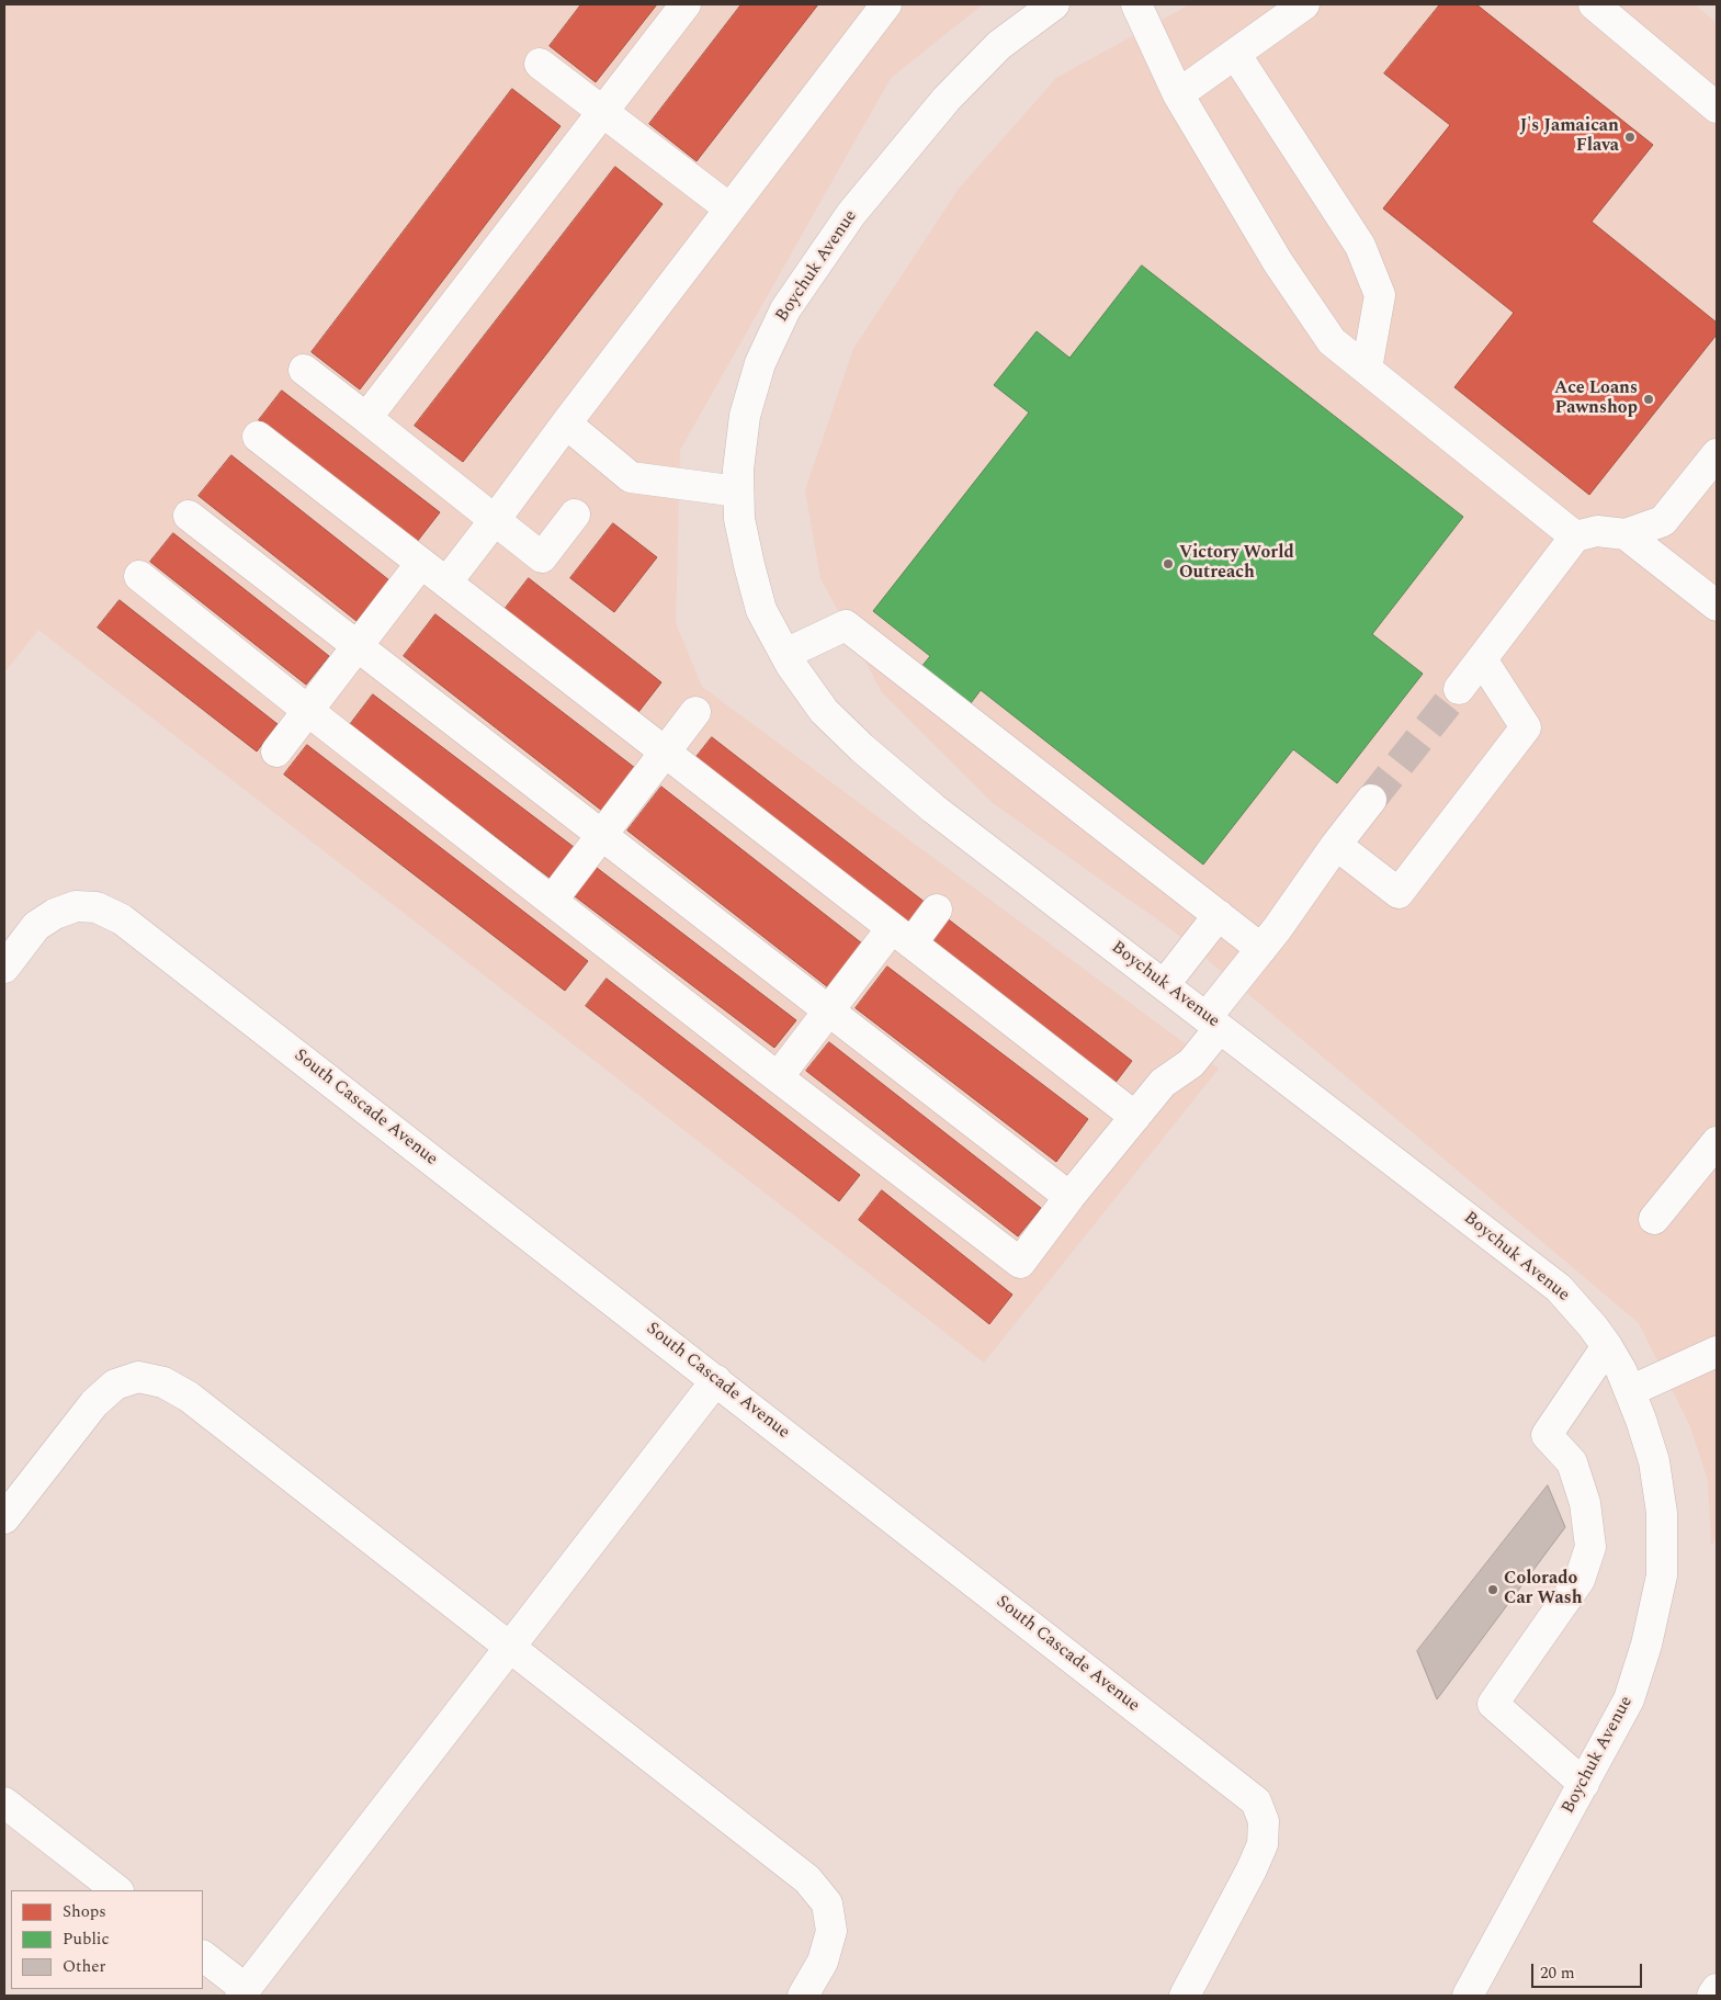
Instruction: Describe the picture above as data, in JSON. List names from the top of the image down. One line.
{"streets":{"main road":["Boychuk Avenue","South Cascade Avenue"]},"places":["J's Jamaican Flava","Ace Loans Pawnshop","Victory World Outreach","Colorado Car Wash"],"legend":["Shops","Public","Other"],"scale_bar":"20 m"}
